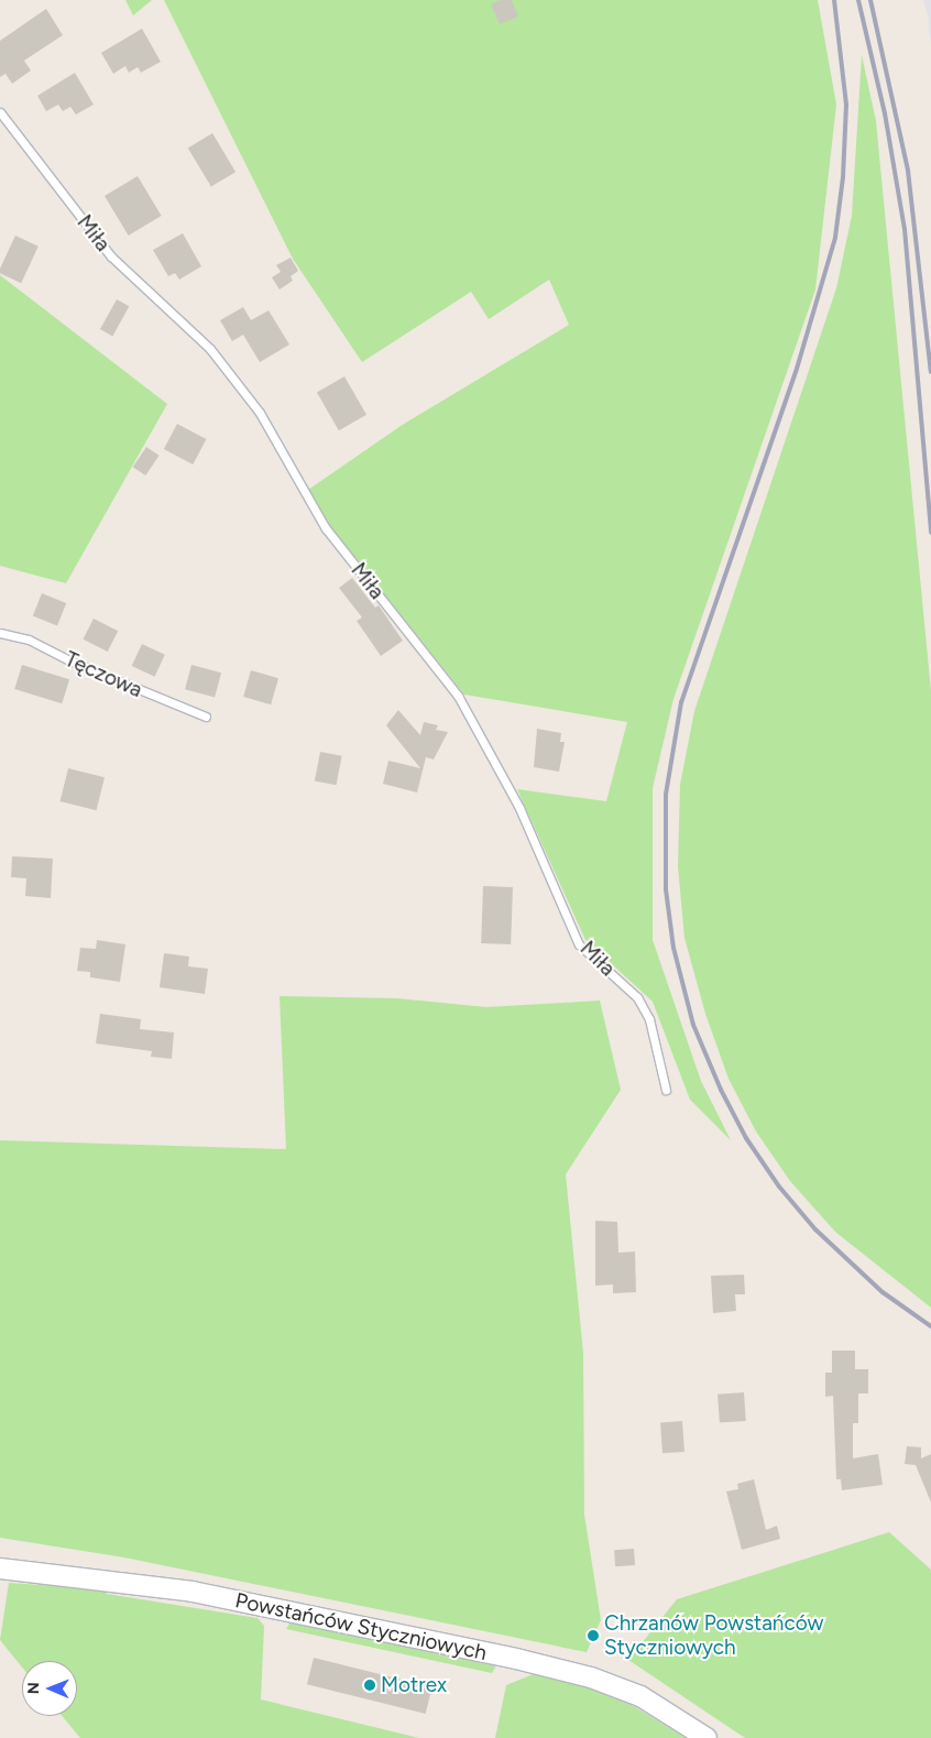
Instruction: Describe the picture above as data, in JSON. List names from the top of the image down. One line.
{"streets":{"street":["Powstańców Styczniowych"],"lane":["Miła","Tęczowa"]},"places":["Chrzanów Powstańców Styczniowych","Motrex"],"north":"left"}
